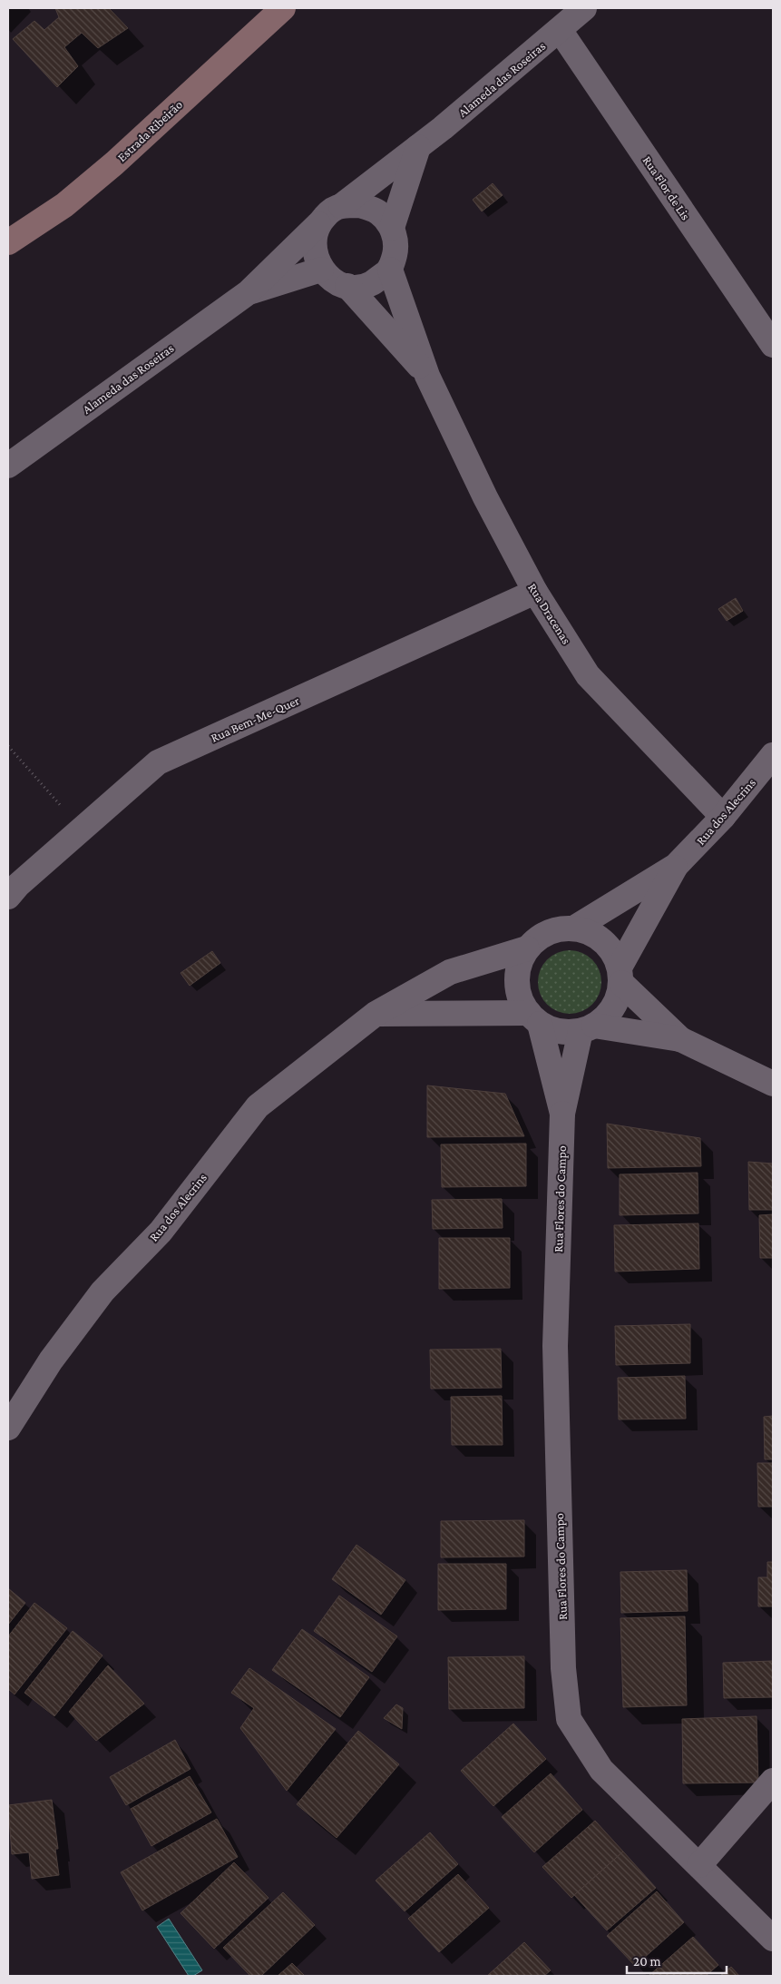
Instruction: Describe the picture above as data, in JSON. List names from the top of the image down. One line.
{"streets":{"street":["Alameda das Roseiras","Estrada Ribeirão","Rua Flor de Lis","Rua Dracenas","Rua Bem-Me-Quer","Rua dos Alecrins","Rua Flores do Campo"]},"crossings":[["Alameda das Roseiras","Rua Flor de Lis"],["Alameda das Roseiras","Rua Dracenas"],["Rua Dracenas","Rua Bem-Me-Quer"],["Rua Dracenas","Rua dos Alecrins"],["Rua dos Alecrins","Rua Flores do Campo"]],"scale_bar":"20 m"}
